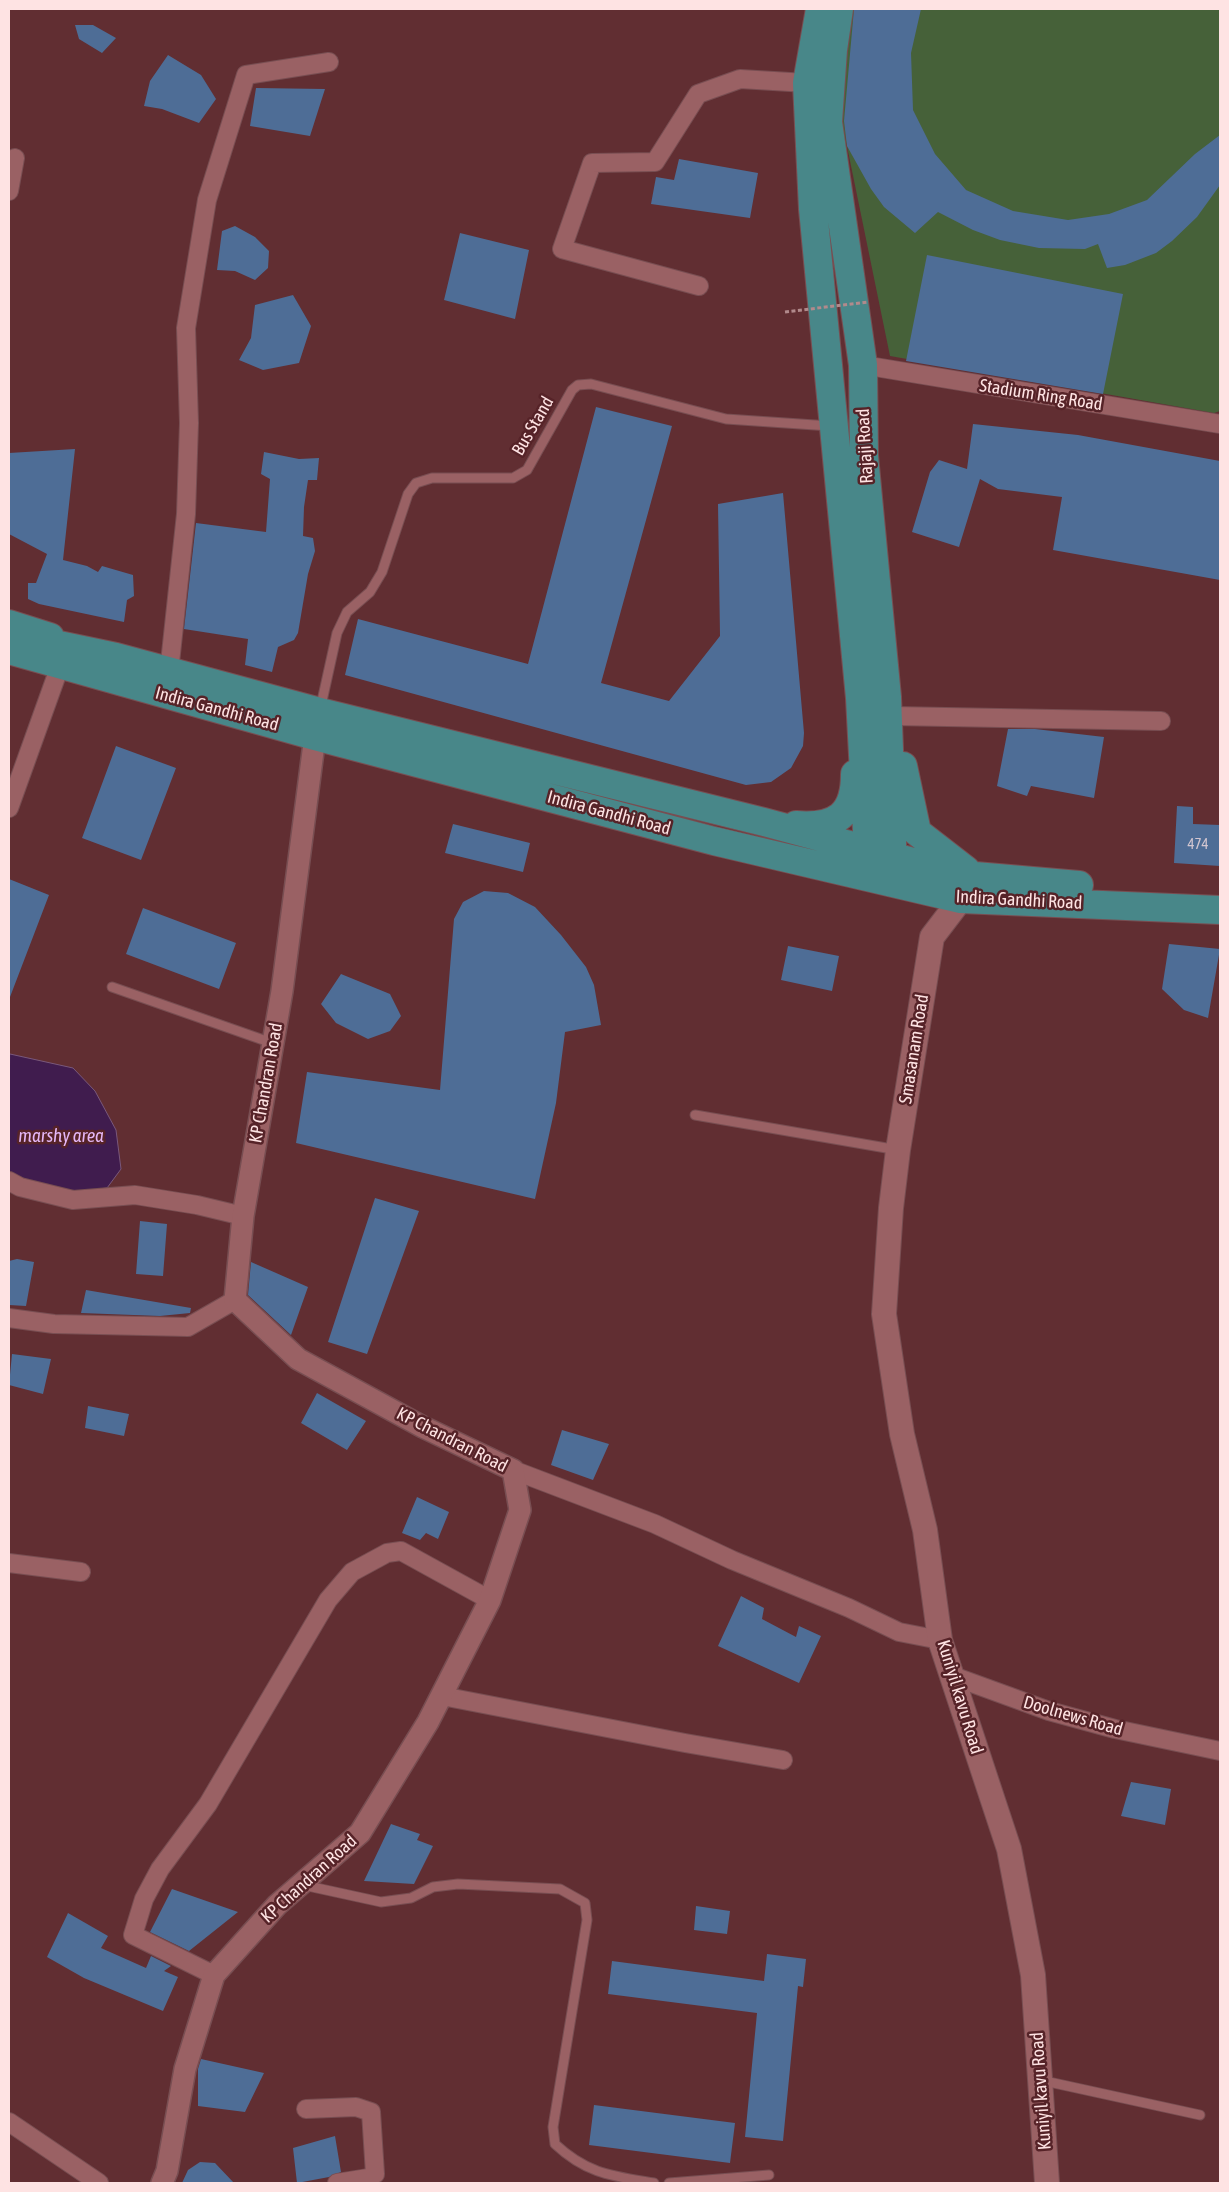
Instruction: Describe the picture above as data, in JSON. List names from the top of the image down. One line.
{"streets":{"main road":["Rajaji Road","Indira Gandhi Road","Smasanam Road","Kuniyil kavu Road"],"street":["Stadium Ring Road","KP Chandran Road","Doolnews Road"],"lane":["Bus Stand"]},"crossings":[["Stadium Ring Road","Rajaji Road"],["Bus Stand","Indira Gandhi Road"],["Bus Stand","KP Chandran Road"],["Rajaji Road","Indira Gandhi Road"],["Indira Gandhi Road","Smasanam Road"],["Indira Gandhi Road","KP Chandran Road"],["Smasanam Road","Kuniyil kavu Road"],["Kuniyil kavu Road","Doolnews Road"]],"water":["marshy area"],"house_numbers":["474"]}
